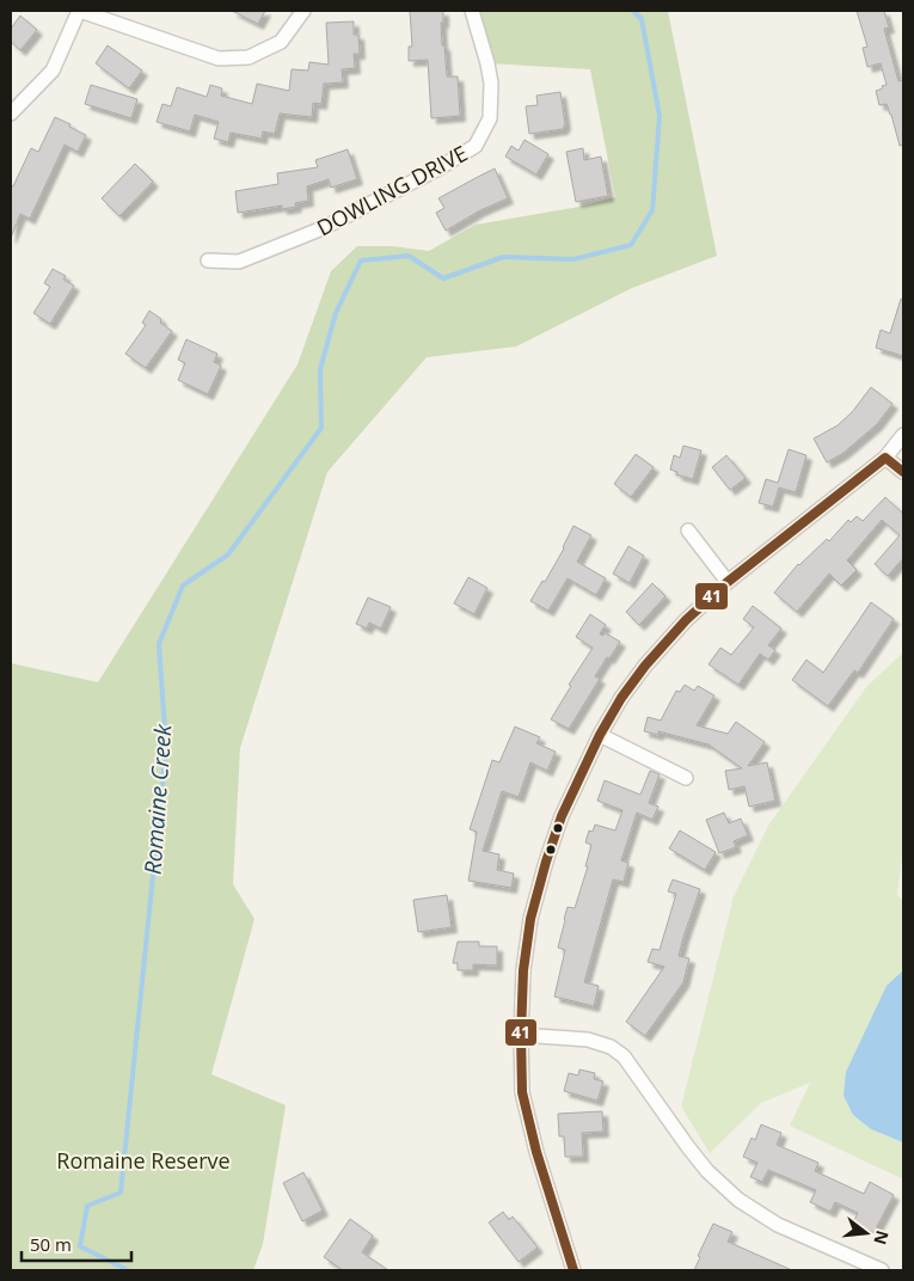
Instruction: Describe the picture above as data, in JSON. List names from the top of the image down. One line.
{"streets":{"street":["DOWLING DRIVE"]},"water":["Romaine Creek"],"parks":["Romaine Reserve"],"lines":["transit line 41"],"scale_bar":"50 m","north":"right"}
